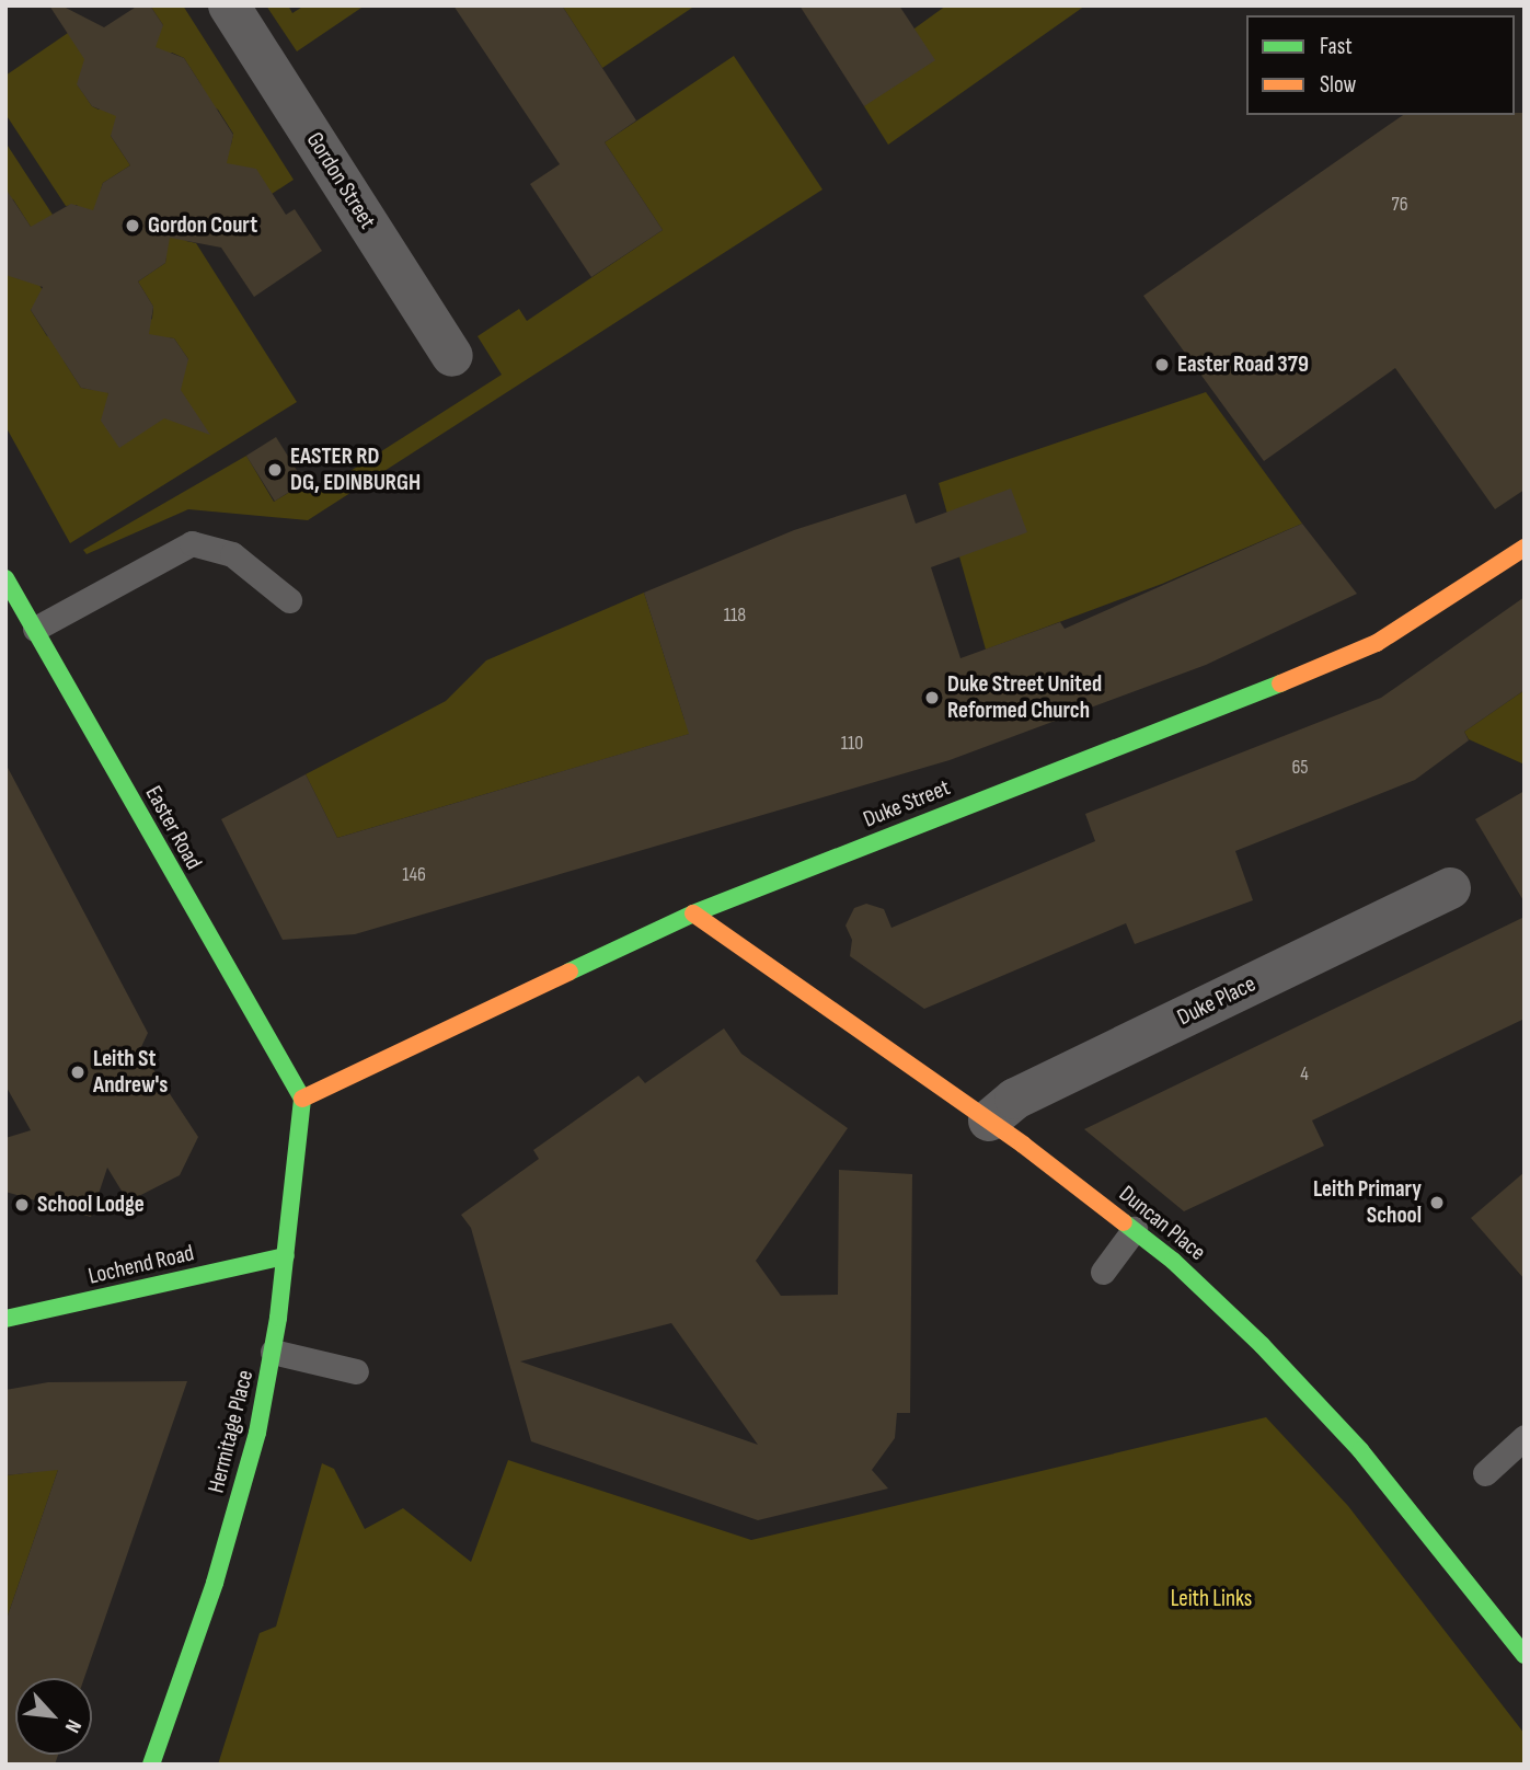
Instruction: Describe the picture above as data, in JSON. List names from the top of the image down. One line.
{"streets":{"street":["Gordon Street","Duke Street","Easter Road","Duke Place","Duncan Place","Lochend Road","Hermitage Place"]},"crossings":[["Duke Street","Easter Road"],["Duke Street","Duncan Place"],["Duke Street","Hermitage Place"],["Easter Road","Hermitage Place"],["Duke Place","Duncan Place"],["Lochend Road","Hermitage Place"]],"parks":["Leith Links"],"places":["Gordon Court","Easter Road 379","EASTER RD DG, EDINBURGH","Duke Street United Reformed Church","Leith St Andrew's","Leith Primary School","School Lodge"],"house_numbers":["76","118","110","65","146","4"],"legend":["Fast","Slow"],"north":"bottom right"}
